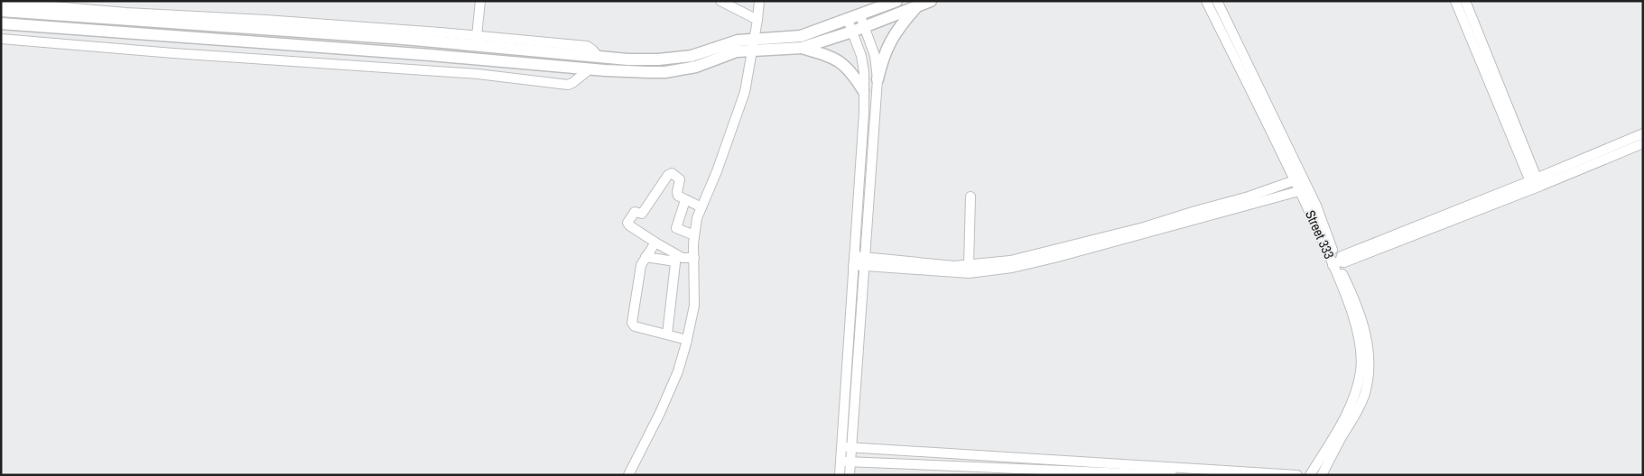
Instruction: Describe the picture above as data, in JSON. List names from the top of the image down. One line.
{"streets":{"street":["Street 333"]}}
